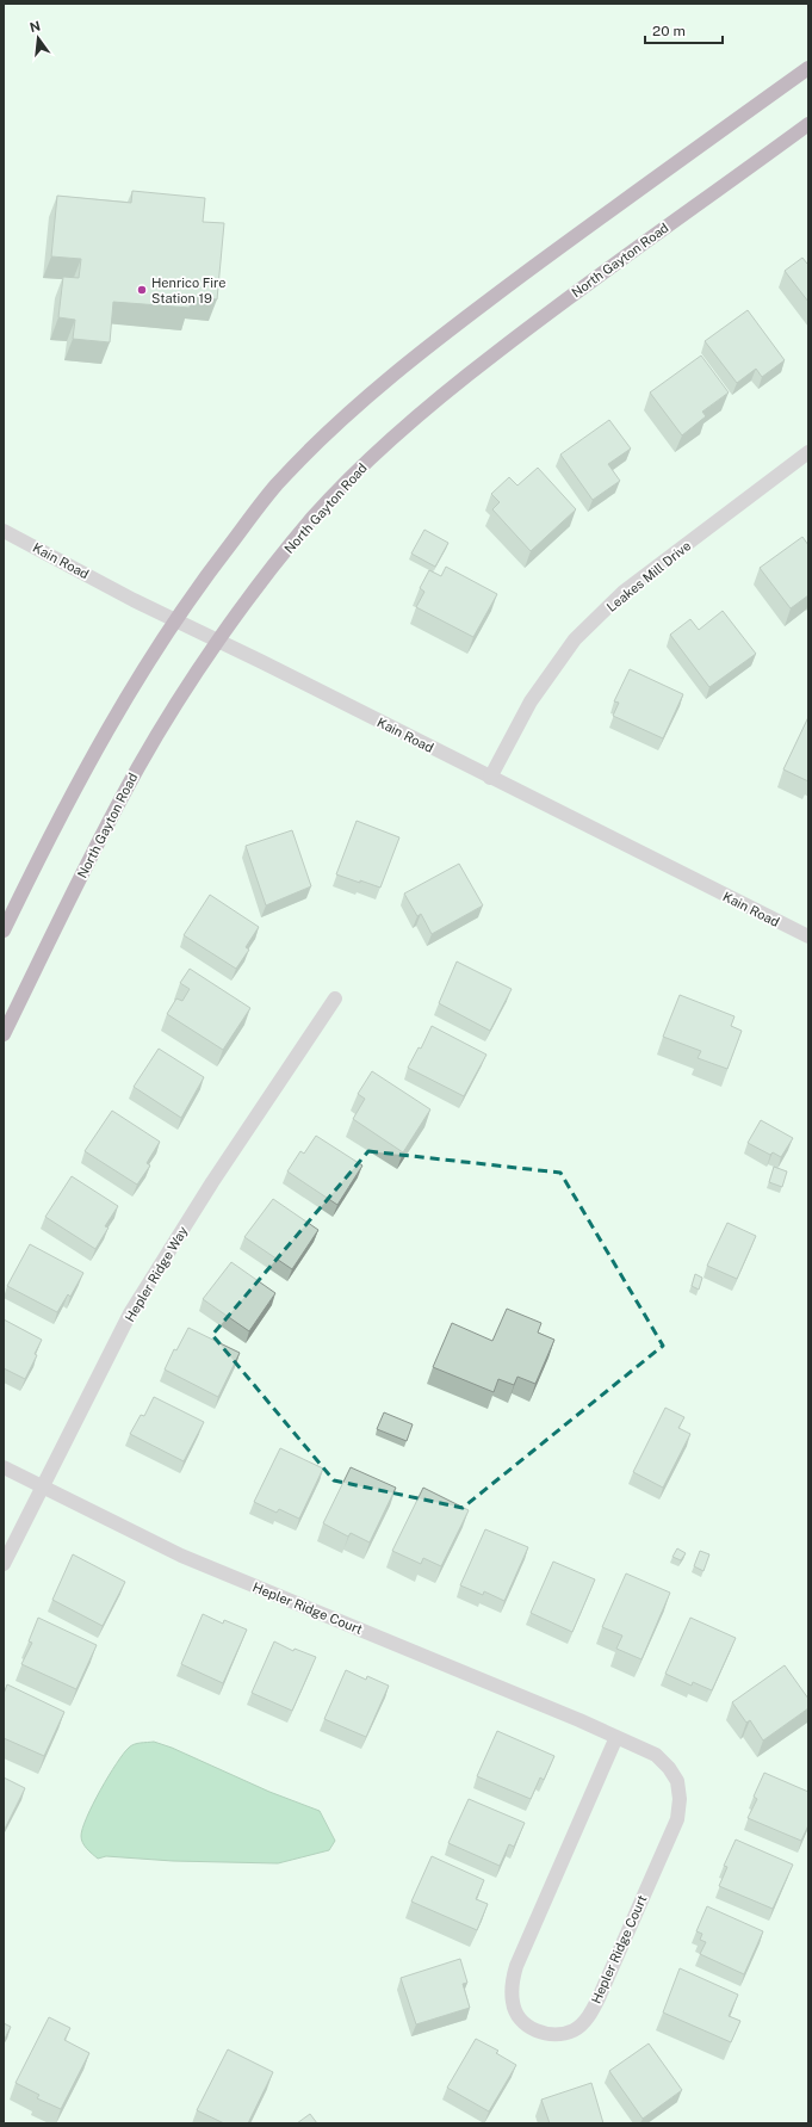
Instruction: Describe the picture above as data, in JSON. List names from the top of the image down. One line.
{"streets":{"main road":["North Gayton Road"],"street":["Kain Road","Leakes Mill Drive","Hepler Ridge Way","Hepler Ridge Court"]},"crossings":[["North Gayton Road","Kain Road"],["Kain Road","Leakes Mill Drive"],["Hepler Ridge Way","Hepler Ridge Court"]],"places":["Henrico Fire Station 19"],"scale_bar":"20 m","north":"top"}
